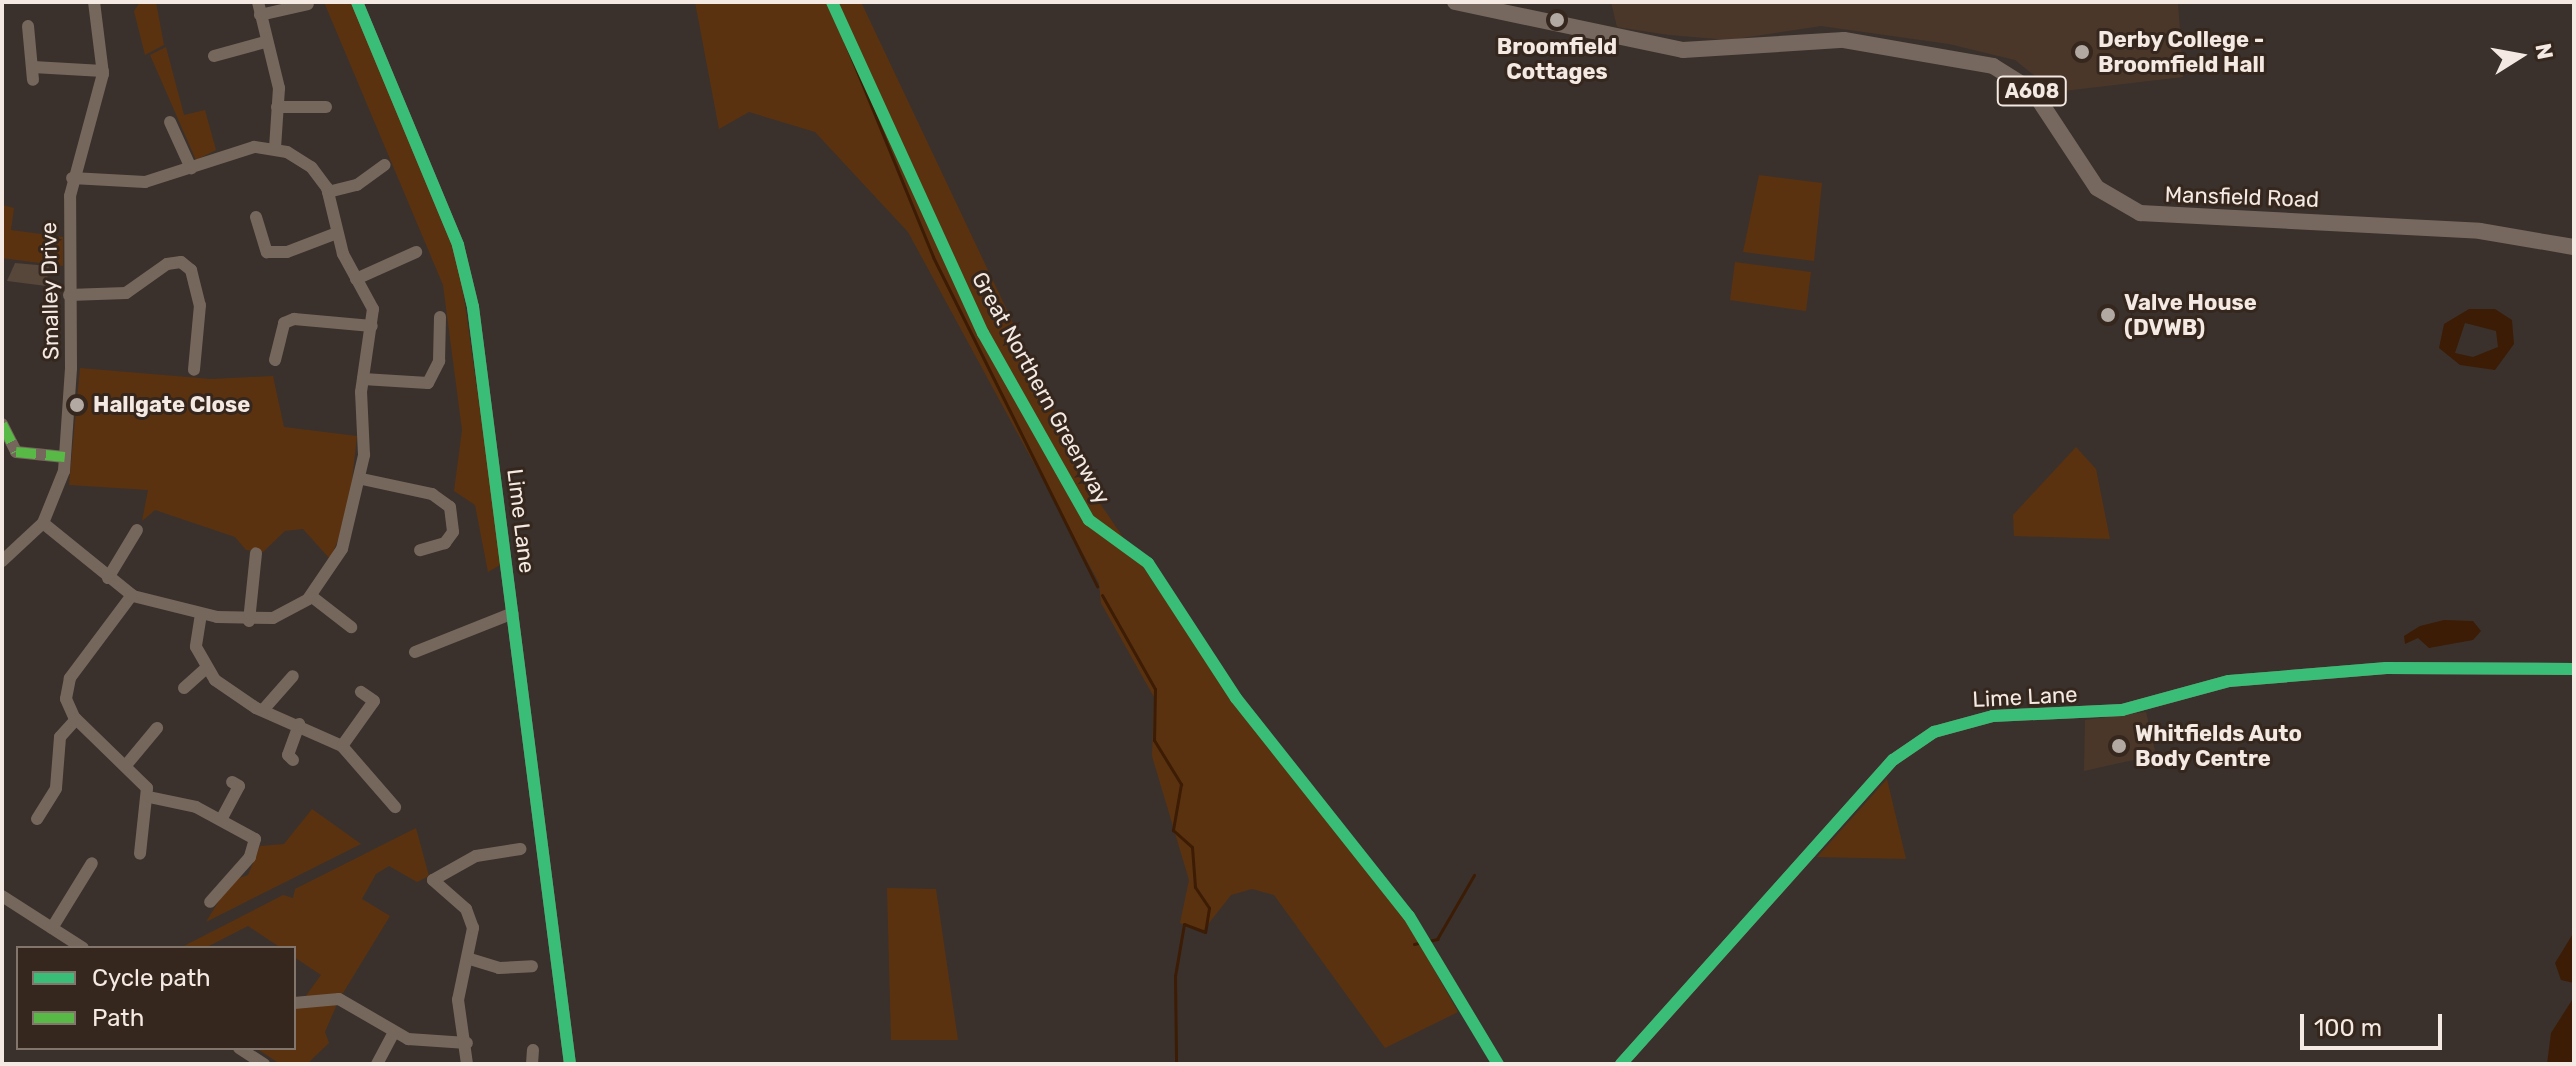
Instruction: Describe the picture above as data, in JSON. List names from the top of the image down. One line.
{"streets":{"main road":["A608","Mansfield Road"],"street":["Smalley Drive","Lime Lane"],"cycle path":["Great Northern Greenway"]},"places":["Broomfield Cottages","Derby College - Broomfield Hall","Valve House (DVWB)","Hallgate Close","Whitfields Auto Body Centre"],"legend":["Cycle path","Path"],"scale_bar":"100 m","north":"right"}
